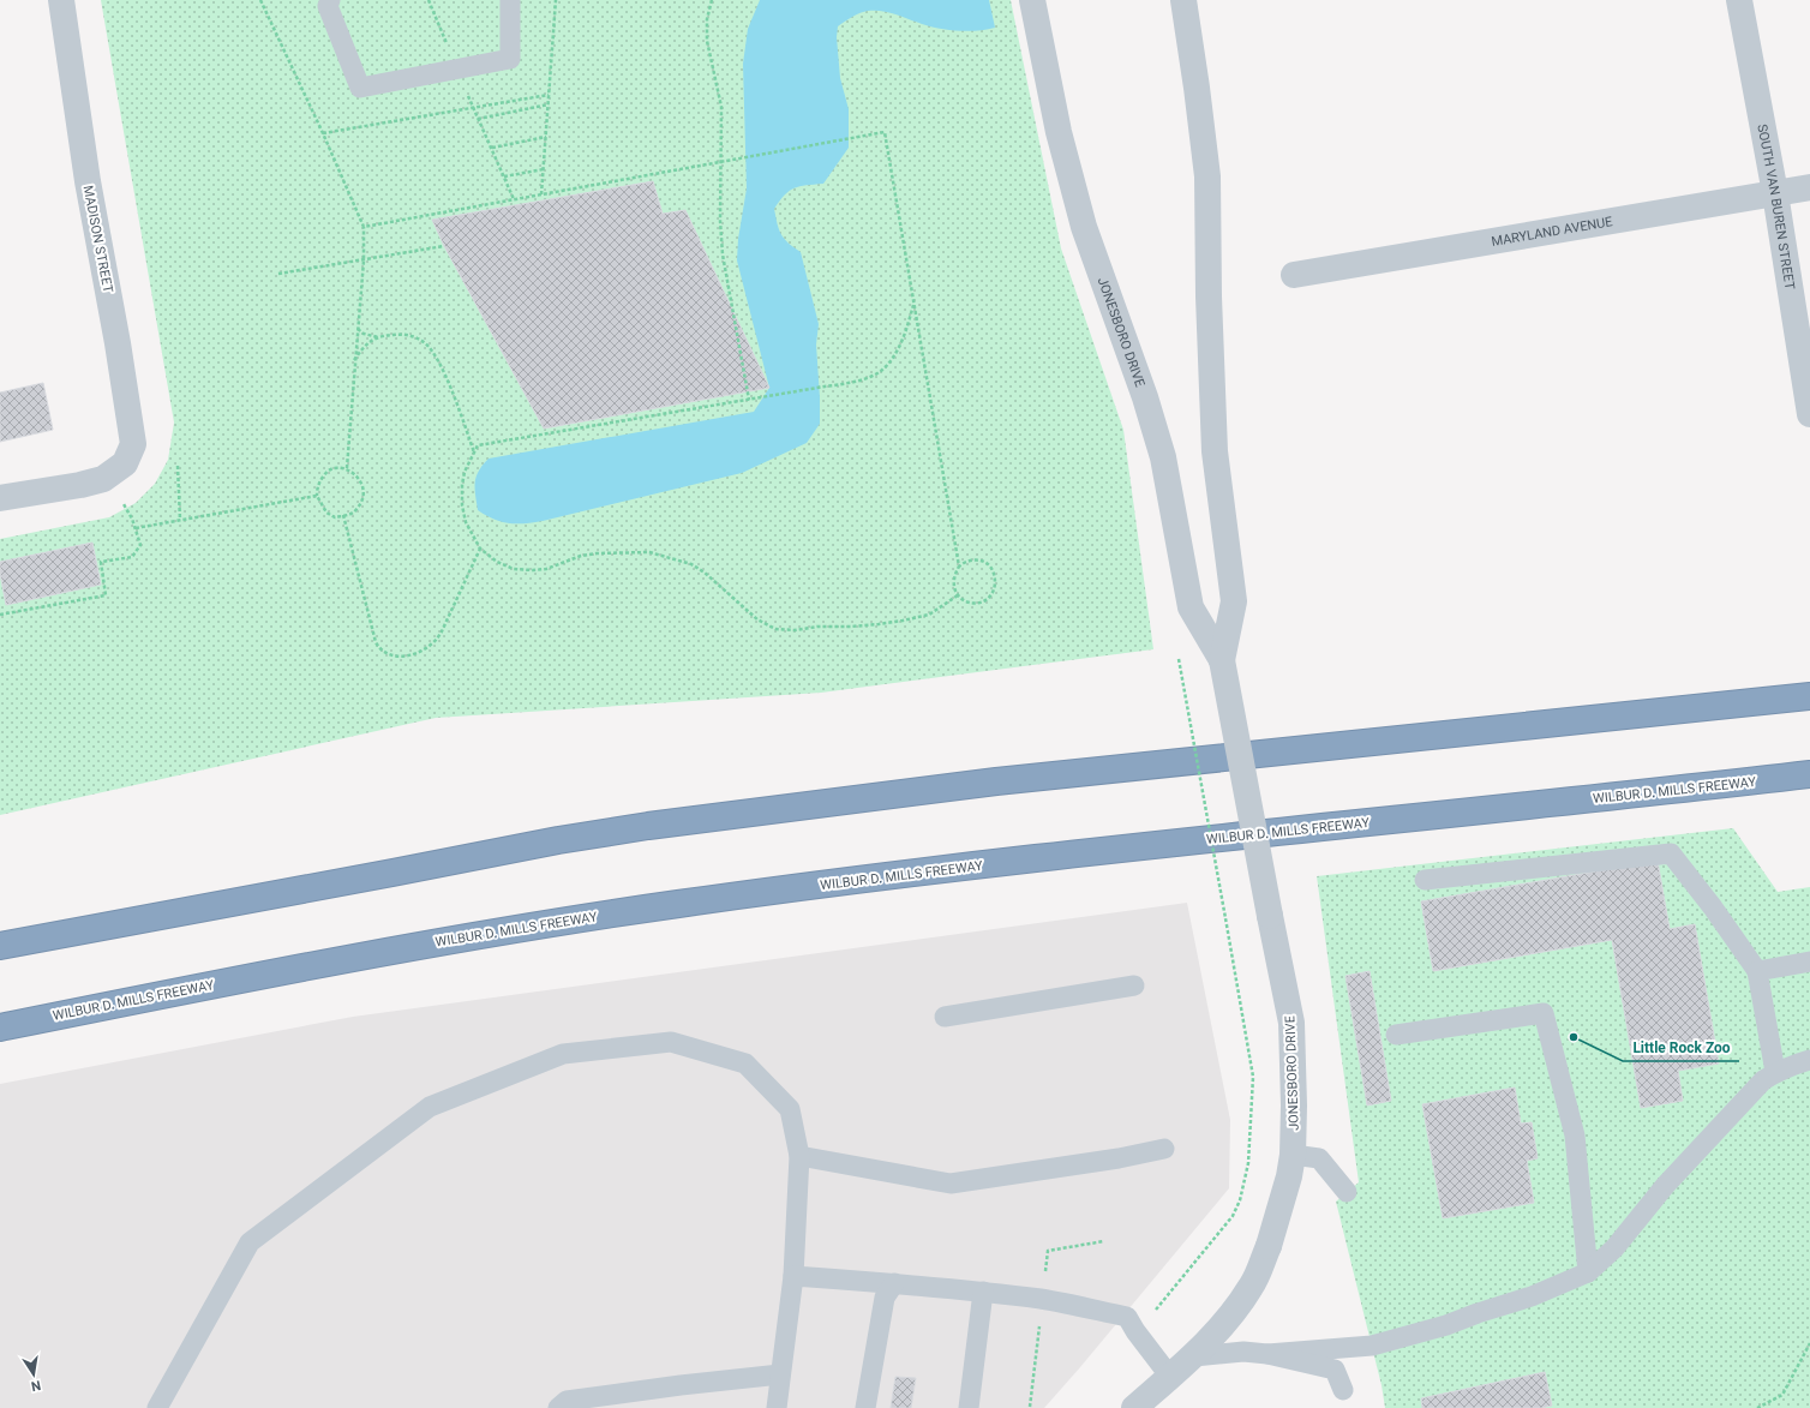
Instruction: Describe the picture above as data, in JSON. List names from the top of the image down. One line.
{"streets":{"highway":["WILBUR D. MILLS FREEWAY"],"street":["SOUTH VAN BUREN STREET","MARYLAND AVENUE","MADISON STREET","JONESBORO DRIVE"]},"crossings":[["SOUTH VAN BUREN STREET","MARYLAND AVENUE"]],"places":["Little Rock Zoo"],"north":"bottom"}
